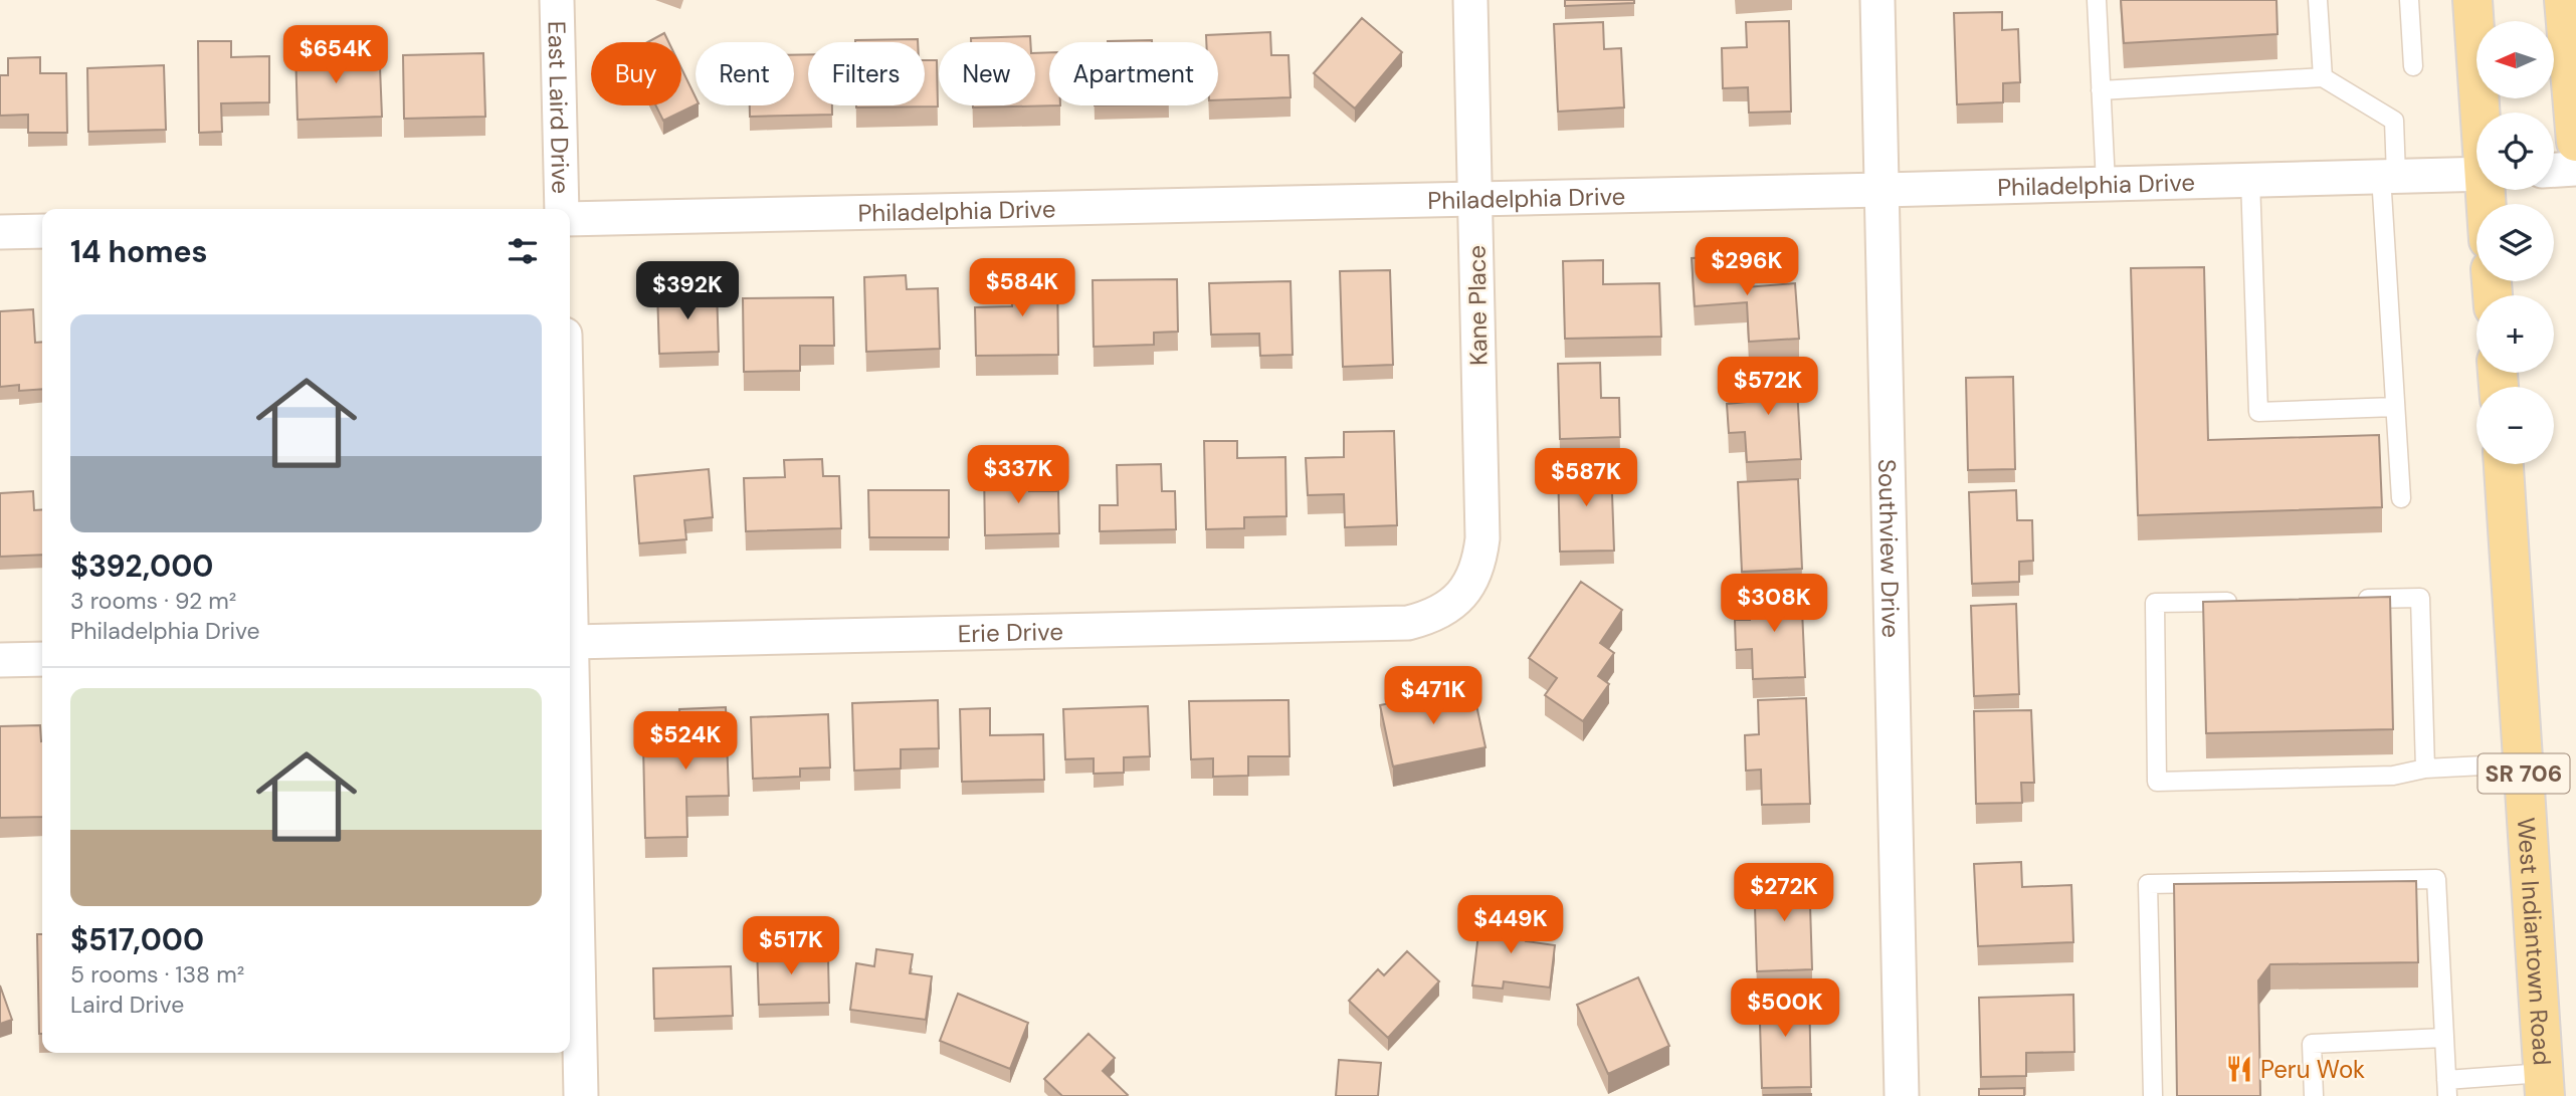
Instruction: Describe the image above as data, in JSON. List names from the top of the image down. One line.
{"streets":{"main road":["SR 706","West Indiantown Road"],"street":["East Laird Drive","Philadelphia Drive","Kane Place","Southview Drive","Erie Drive"]},"crossings":[["Philadelphia Drive","Kane Place"],["Philadelphia Drive","Southview Drive"],["Kane Place","Erie Drive"]],"places":{"restaurant":["Peru Wok"]},"north":"left","page":{"map_buttons":["+","−"],"price":["$654K","$296K","$584K","$392K","$572K","$337K","$587K","$308K","$471K","$524K","$272K","$449K","$517K","$500K"],"chip":["Buy","Rent","Filters","New","Apartment"],"heading":"14 homes","list":[{"name":"$392,000","note":"3 rooms · 92 m² · Philadelphia Drive"},{"name":"$517,000","note":"5 rooms · 138 m² · Laird Drive"}]}}
